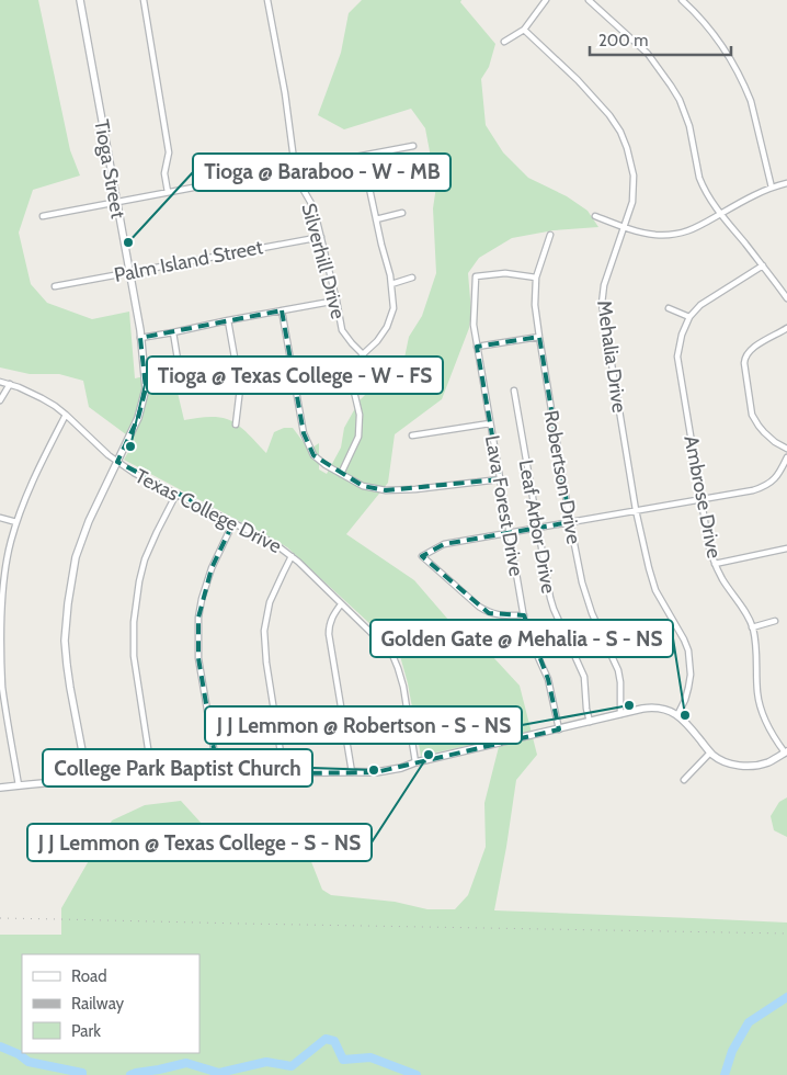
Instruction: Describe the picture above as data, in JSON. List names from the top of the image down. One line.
{"streets":{"street":["Tioga Street","Palm Island Street","Silverhill Drive","Mehalia Drive","Robertson Drive","Ambrose Drive","Lava Forest Drive","Texas College Drive","Leaf Arbor Drive"]},"crossings":[["Tioga Street","Palm Island Street"],["Tioga Street","Texas College Drive"],["Palm Island Street","Silverhill Drive"],["Robertson Drive","Lava Forest Drive"]],"places":["Tioga @ Baraboo - W - MB","Tioga @ Texas College - W - FS","J J Lemmon @ Robertson - S - NS","Golden Gate @ Mehalia - S - NS","J J Lemmon @ Texas College - S - NS","College Park Baptist Church"],"legend":["Road","Railway","Park"],"scale_bar":"200 m"}
